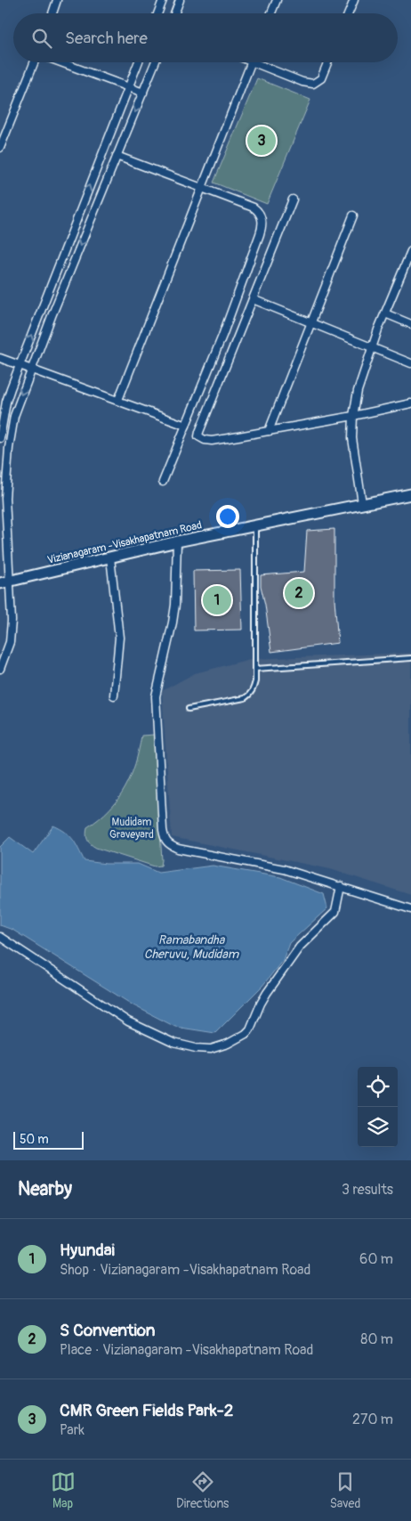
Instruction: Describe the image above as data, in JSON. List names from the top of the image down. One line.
{"streets":{"main road":["Vizianagaram -Visakhapatnam Road"]},"water":["Ramabandha Cheruvu, Mudidam"],"parks":["Mudidam Graveyard"],"scale_bar":"50 m","page":{"search":"Search here","pins":["3","2","1"],"scale":"50 m","heading":["Nearby","3 results"],"list":[{"mark":"1","name":"Hyundai","note":"Shop · Vizianagaram -Visakhapatnam Road","value":"60 m"},{"mark":"2","name":"S Convention","note":"Place · Vizianagaram -Visakhapatnam Road","value":"80 m"},{"mark":"3","name":"CMR Green Fields Park-2","note":"Park","value":"270 m"}],"nav":["Map","Directions","Saved"]}}
